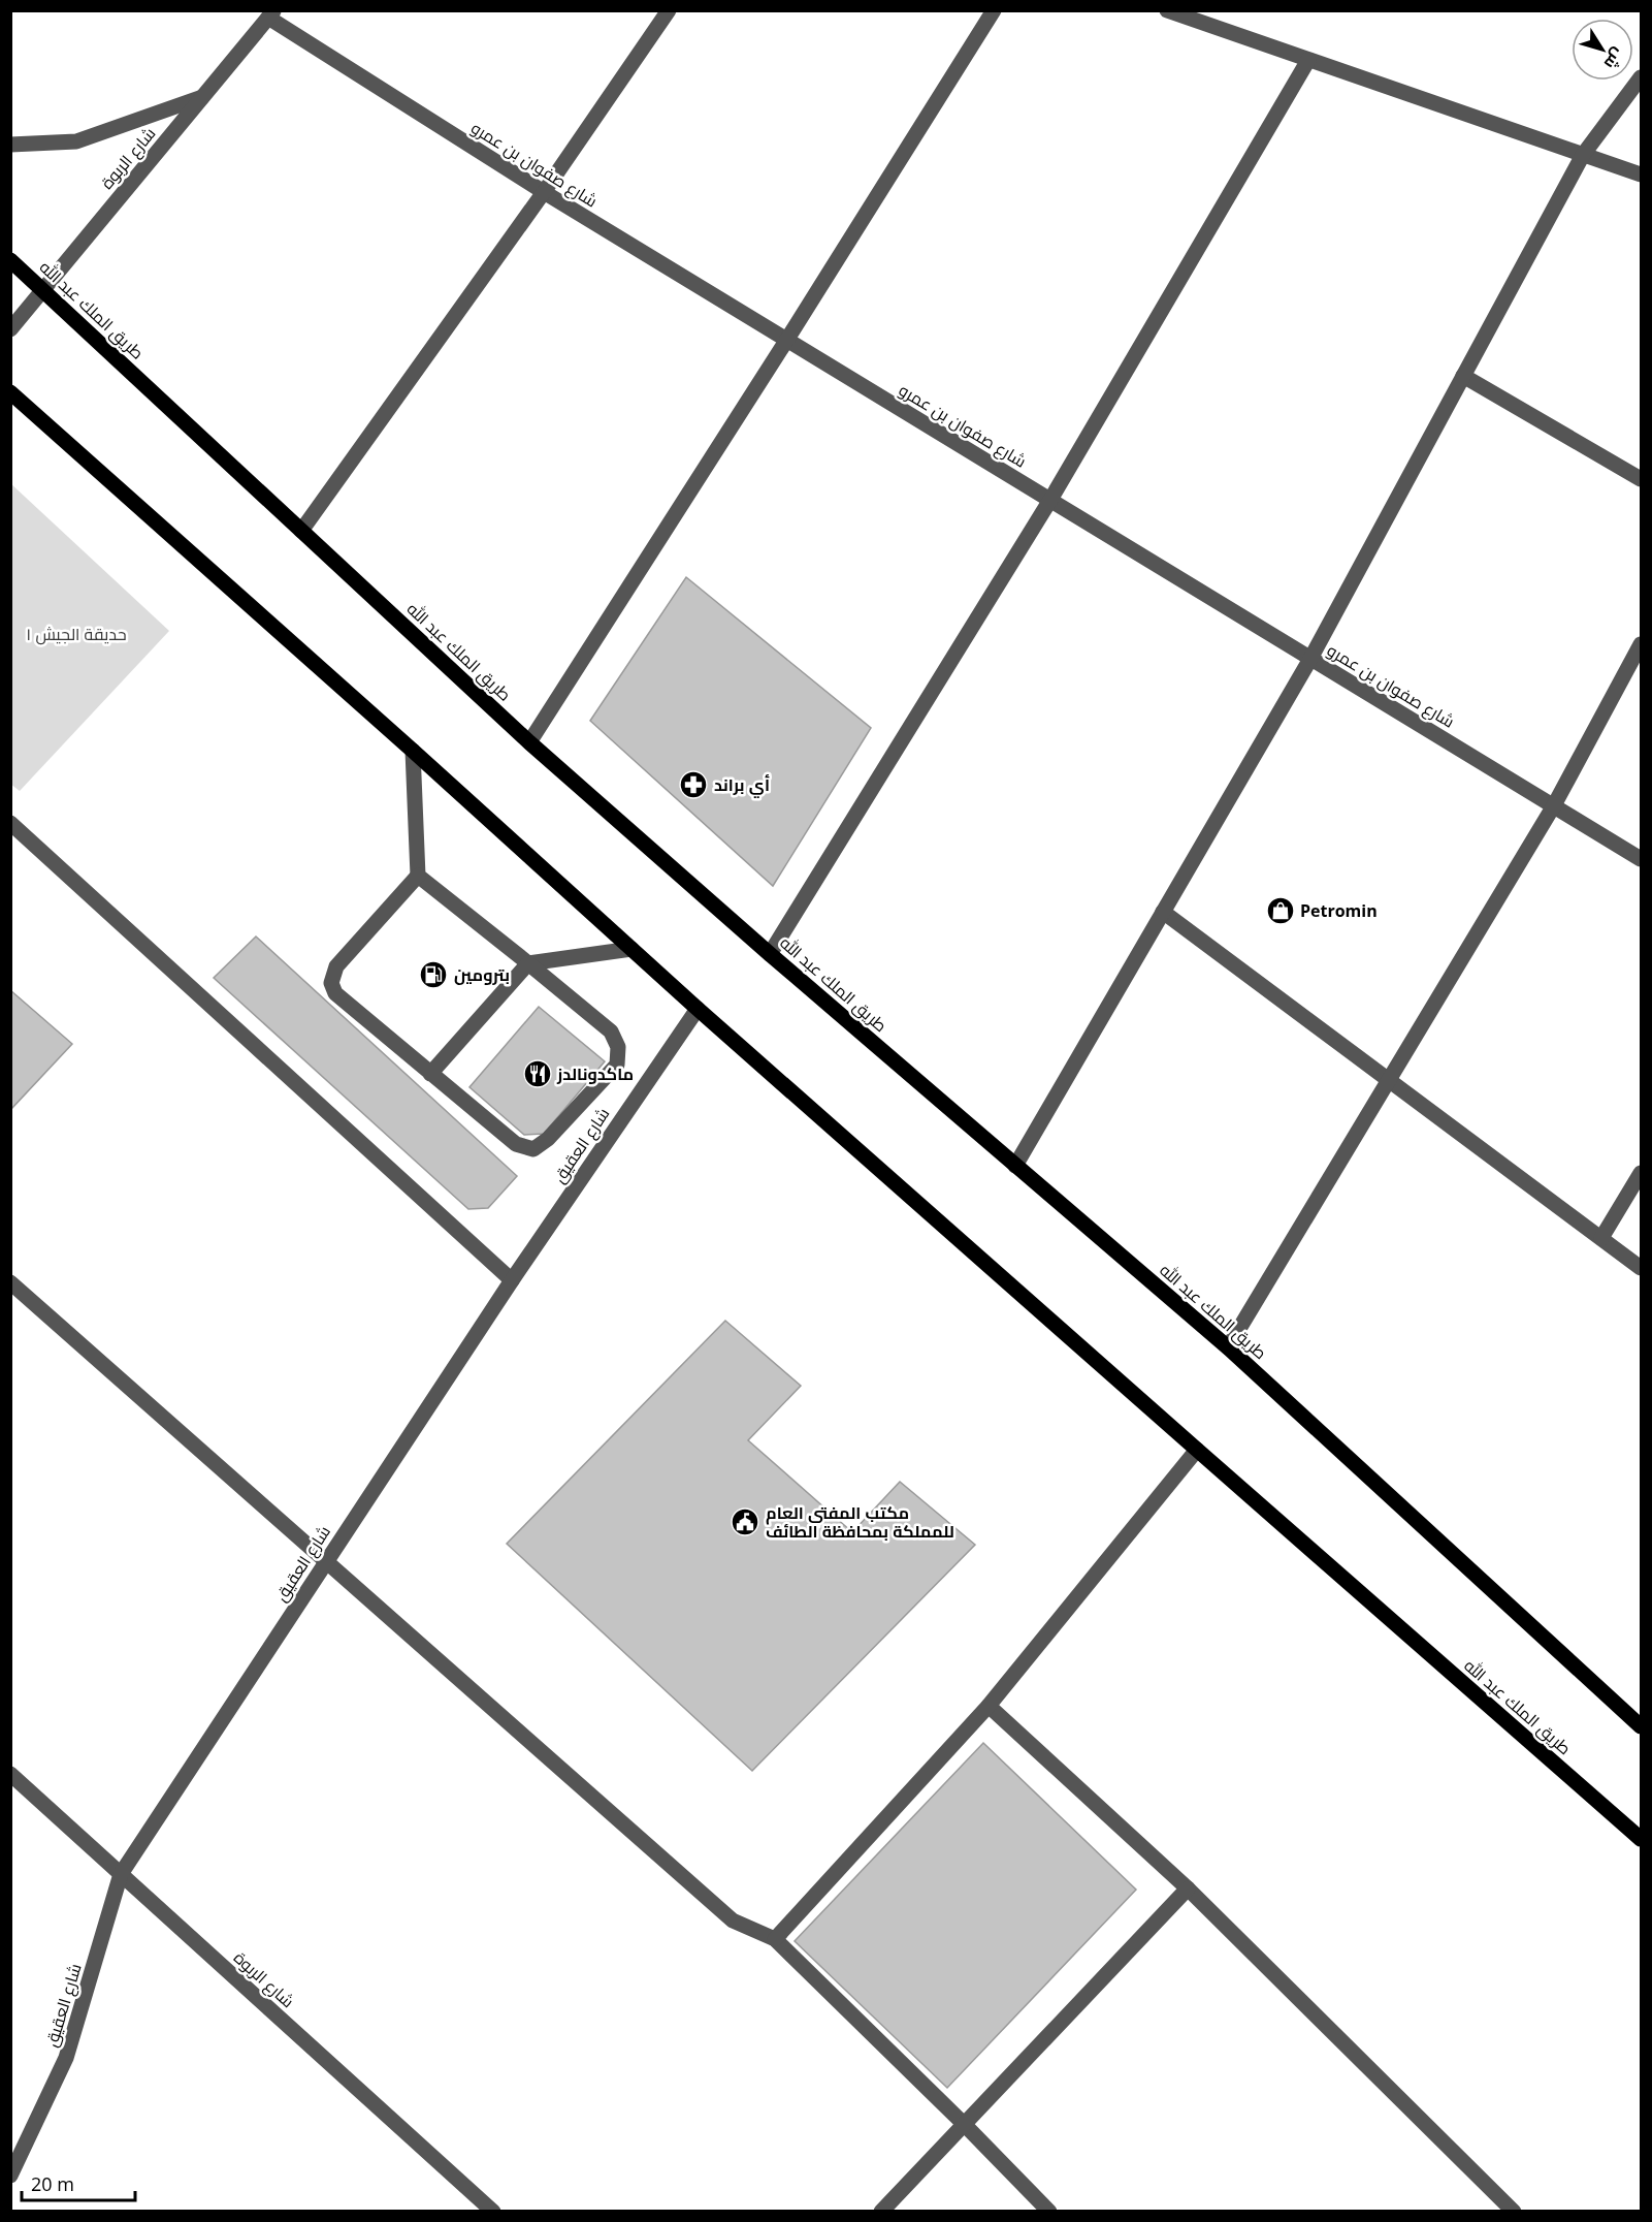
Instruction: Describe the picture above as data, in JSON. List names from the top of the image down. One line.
{"streets":{"main road":["طريق الملك عبد الله"],"street":["شارع الربوة","شارع صفوان بن عمرو","شارع العقيق"]},"crossings":[["شارع الربوة","شارع صفوان بن عمرو"],["شارع الربوة","طريق الملك عبد الله"],["شارع الربوة","شارع العقيق"],["طريق الملك عبد الله","شارع العقيق"]],"parks":["حديقة الجيش ١"],"places":{"pharmacy":["أي براند"],"shop":["Petromin"],"fuel station":["بترومين"],"restaurant":["ماكدونالدز"],"public building":["مكتب المفتي العام للمملكة بمحافظة الطائف"]},"scale_bar":"20 m","north":"bottom right"}
